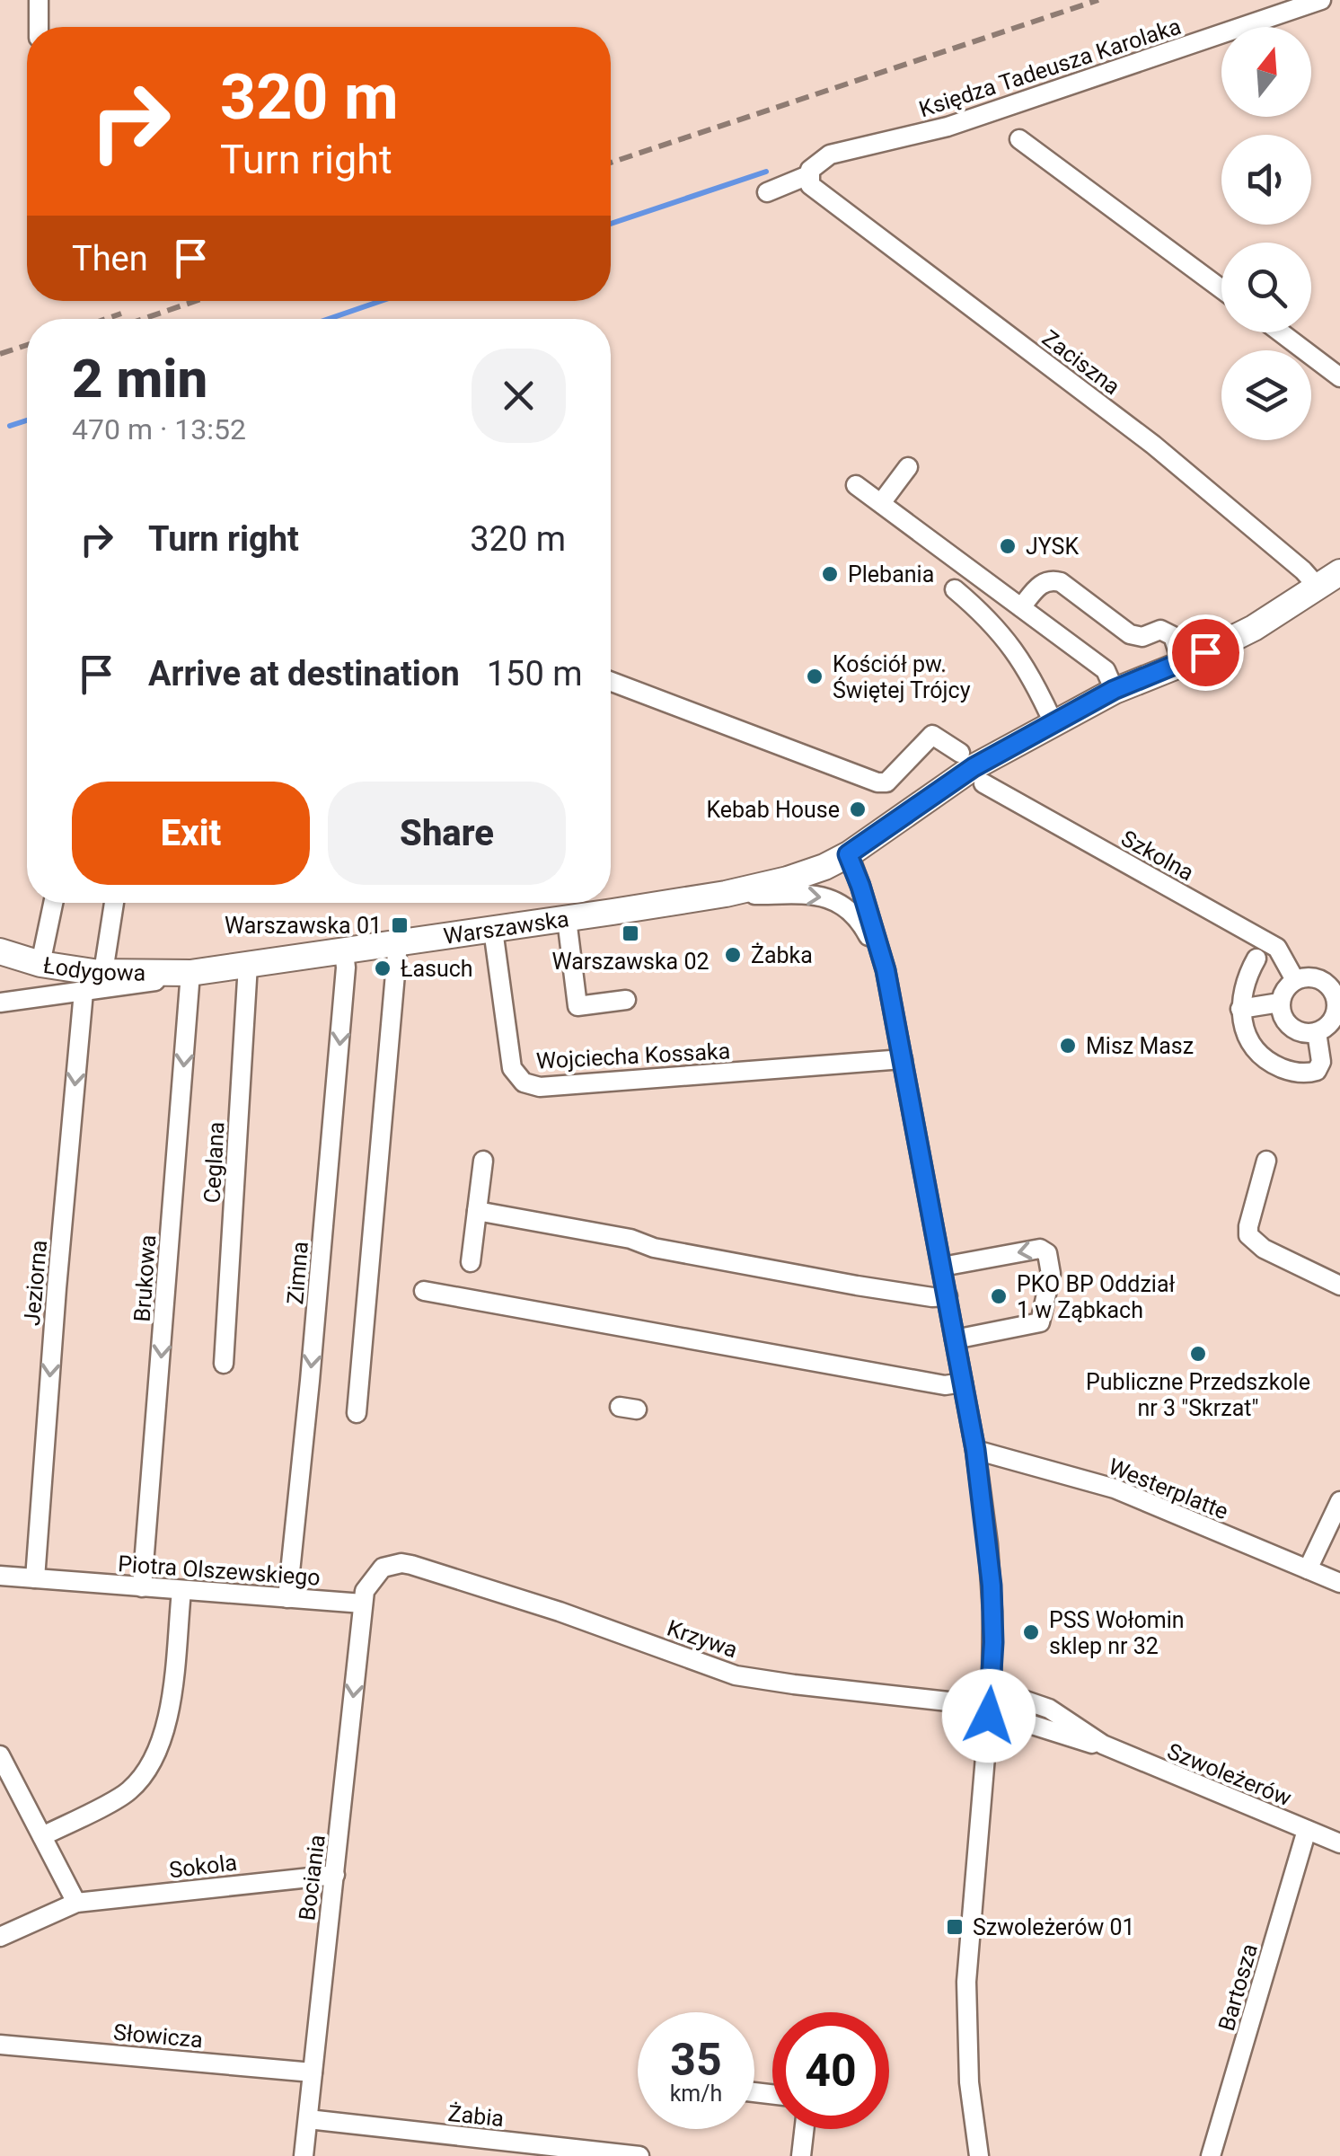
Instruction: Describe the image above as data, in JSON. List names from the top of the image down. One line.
{"streets":{"main road":["Warszawska","Łodygowa"],"street":["Księdza Tadeusza Karolaka","Zaciszna","Szkolna","Wojciecha Kossaka","Ceglana","Zimna","Brukowa","Jeziorna","Westerplatte","Piotra Olszewskiego","Krzywa","Szwoleżerów","Sokola","Bociania","Bartosza","Słowicza","Żabia"]},"crossings":[["Księdza Tadeusza Karolaka","Zaciszna"],["Zaciszna","Warszawska"],["Warszawska","Łodygowa"],["Warszawska","Wojciecha Kossaka"],["Warszawska","Ceglana"],["Warszawska","Zimna"],["Warszawska","Brukowa"],["Warszawska","Jeziorna"],["Łodygowa","Brukowa"],["Zimna","Piotra Olszewskiego"],["Brukowa","Piotra Olszewskiego"],["Jeziorna","Piotra Olszewskiego"],["Piotra Olszewskiego","Krzywa"],["Piotra Olszewskiego","Bociania"],["Krzywa","Szwoleżerów"],["Krzywa","Bociania"],["Szwoleżerów","Bartosza"],["Sokola","Bociania"],["Bociania","Słowicza"],["Bociania","Żabia"]],"one_way":["Brukowa","Jeziorna","Bociania"],"places":{"other":["JYSK","Plebania","Kościół pw. Świętej Trójcy","Kebab House","Żabka","Łasuch","Misz Masz","PKO BP Oddział 1 w Ząbkach","Publiczne Przedszkole nr 3 \"Skrzat\"","PSS Wołomin sklep nr 32"],"transit":["Warszawska 01","Warszawska 02","Szwoleżerów 01"]},"north":"top","page":{"turn":["320 m","Turn right"],"then":"Then","heading":["2 min","470 m · 13:52"],"list":[{"name":"Turn right","value":"320 m"},{"name":"Arrive at destination","value":"150 m"}],"buttons":["Exit","Share"],"speed":"35 km/h","limit":"40"}}
